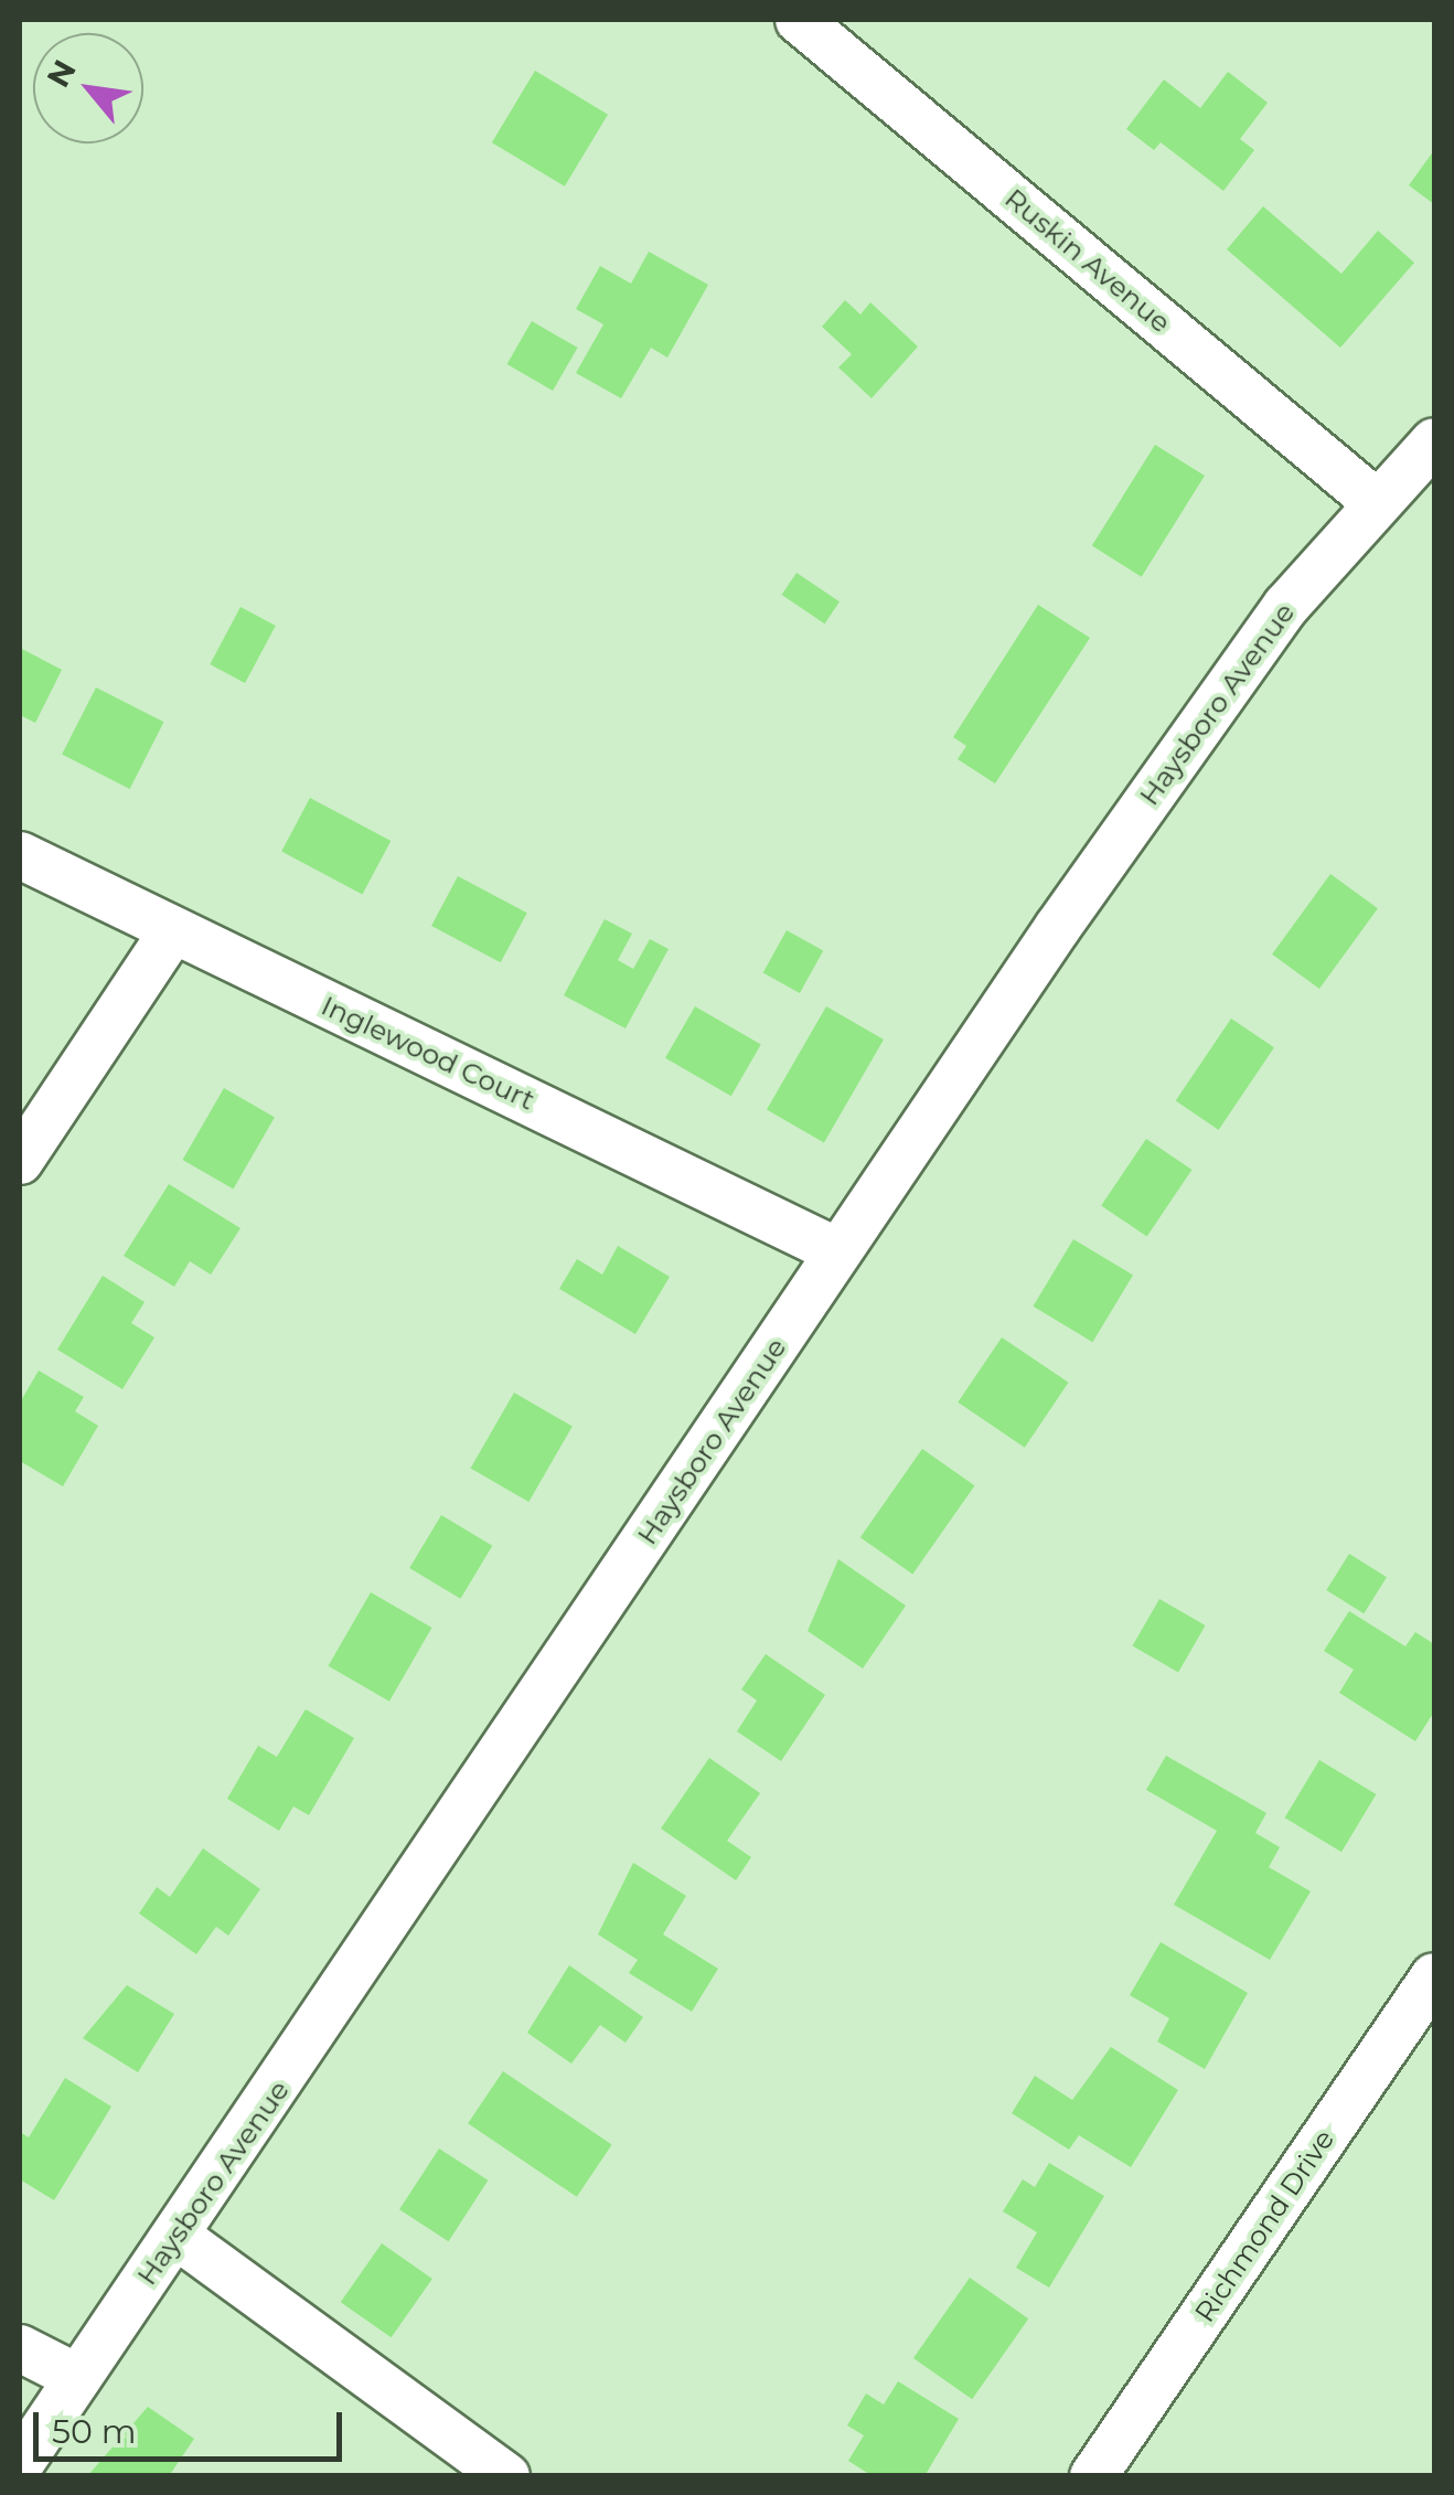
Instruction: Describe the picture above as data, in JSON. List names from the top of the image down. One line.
{"streets":{"street":["Ruskin Avenue","Haysboro Avenue","Inglewood Court","Richmond Drive"]},"crossings":[["Ruskin Avenue","Haysboro Avenue"],["Haysboro Avenue","Inglewood Court"]],"scale_bar":"50 m","north":"top left"}
